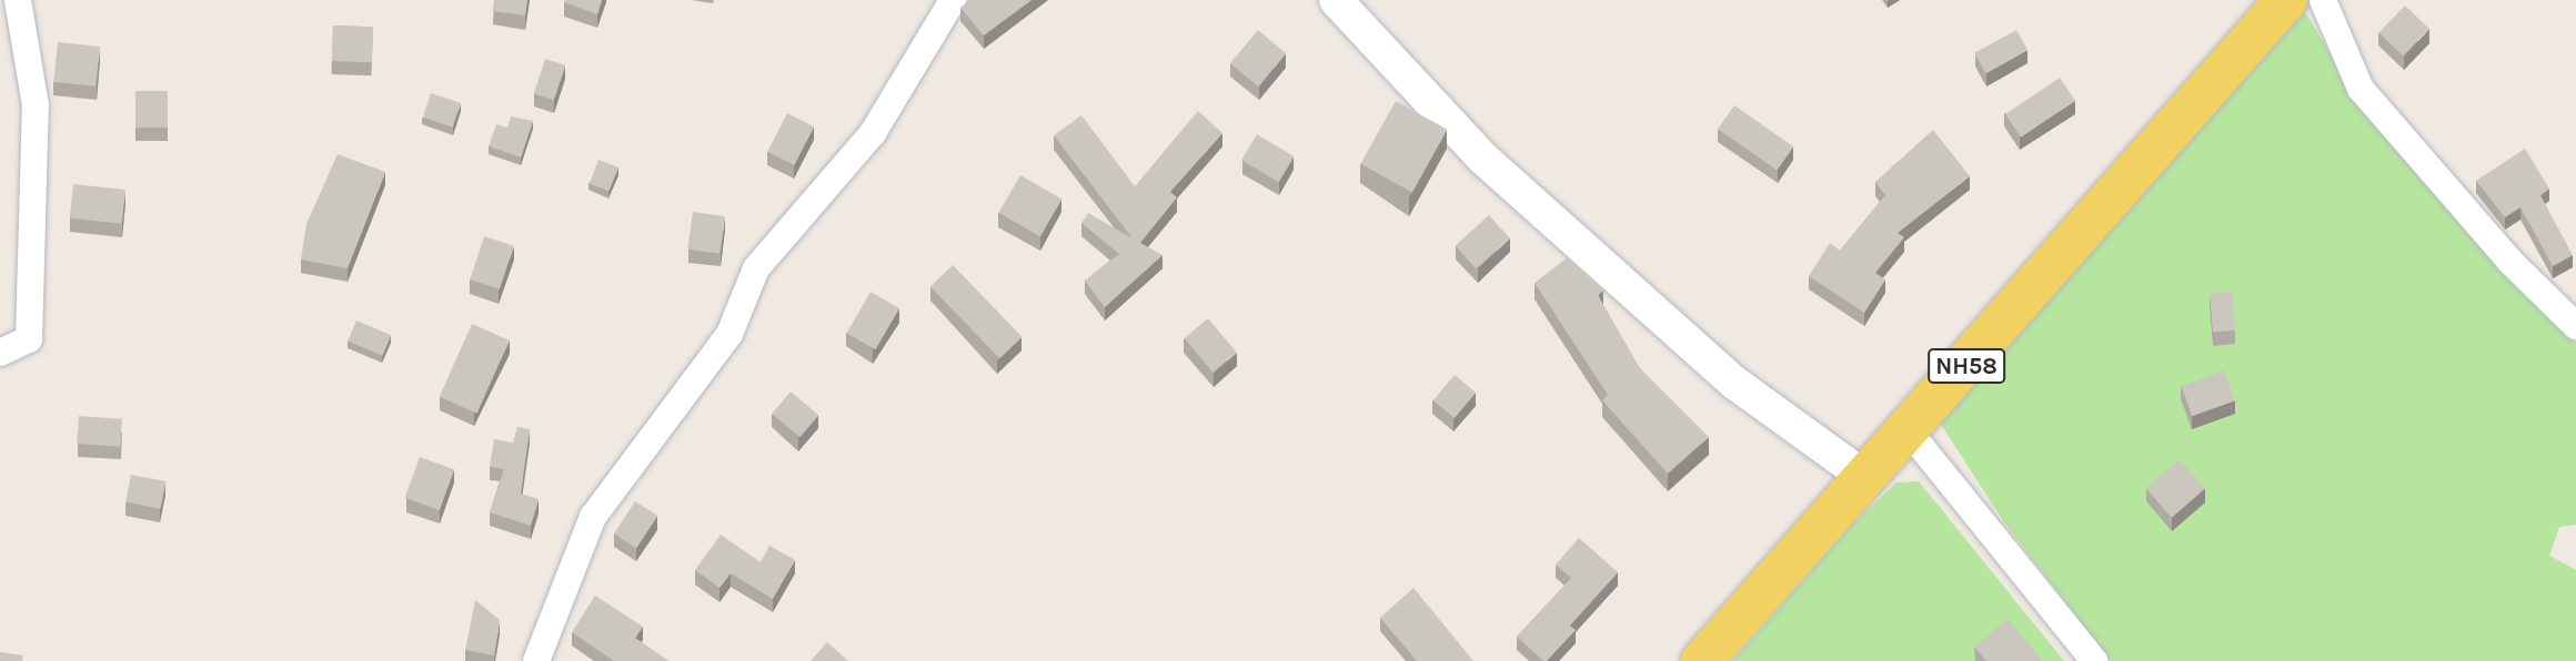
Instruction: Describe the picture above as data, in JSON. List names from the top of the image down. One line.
{"streets":{"main road":["NH58"]}}
